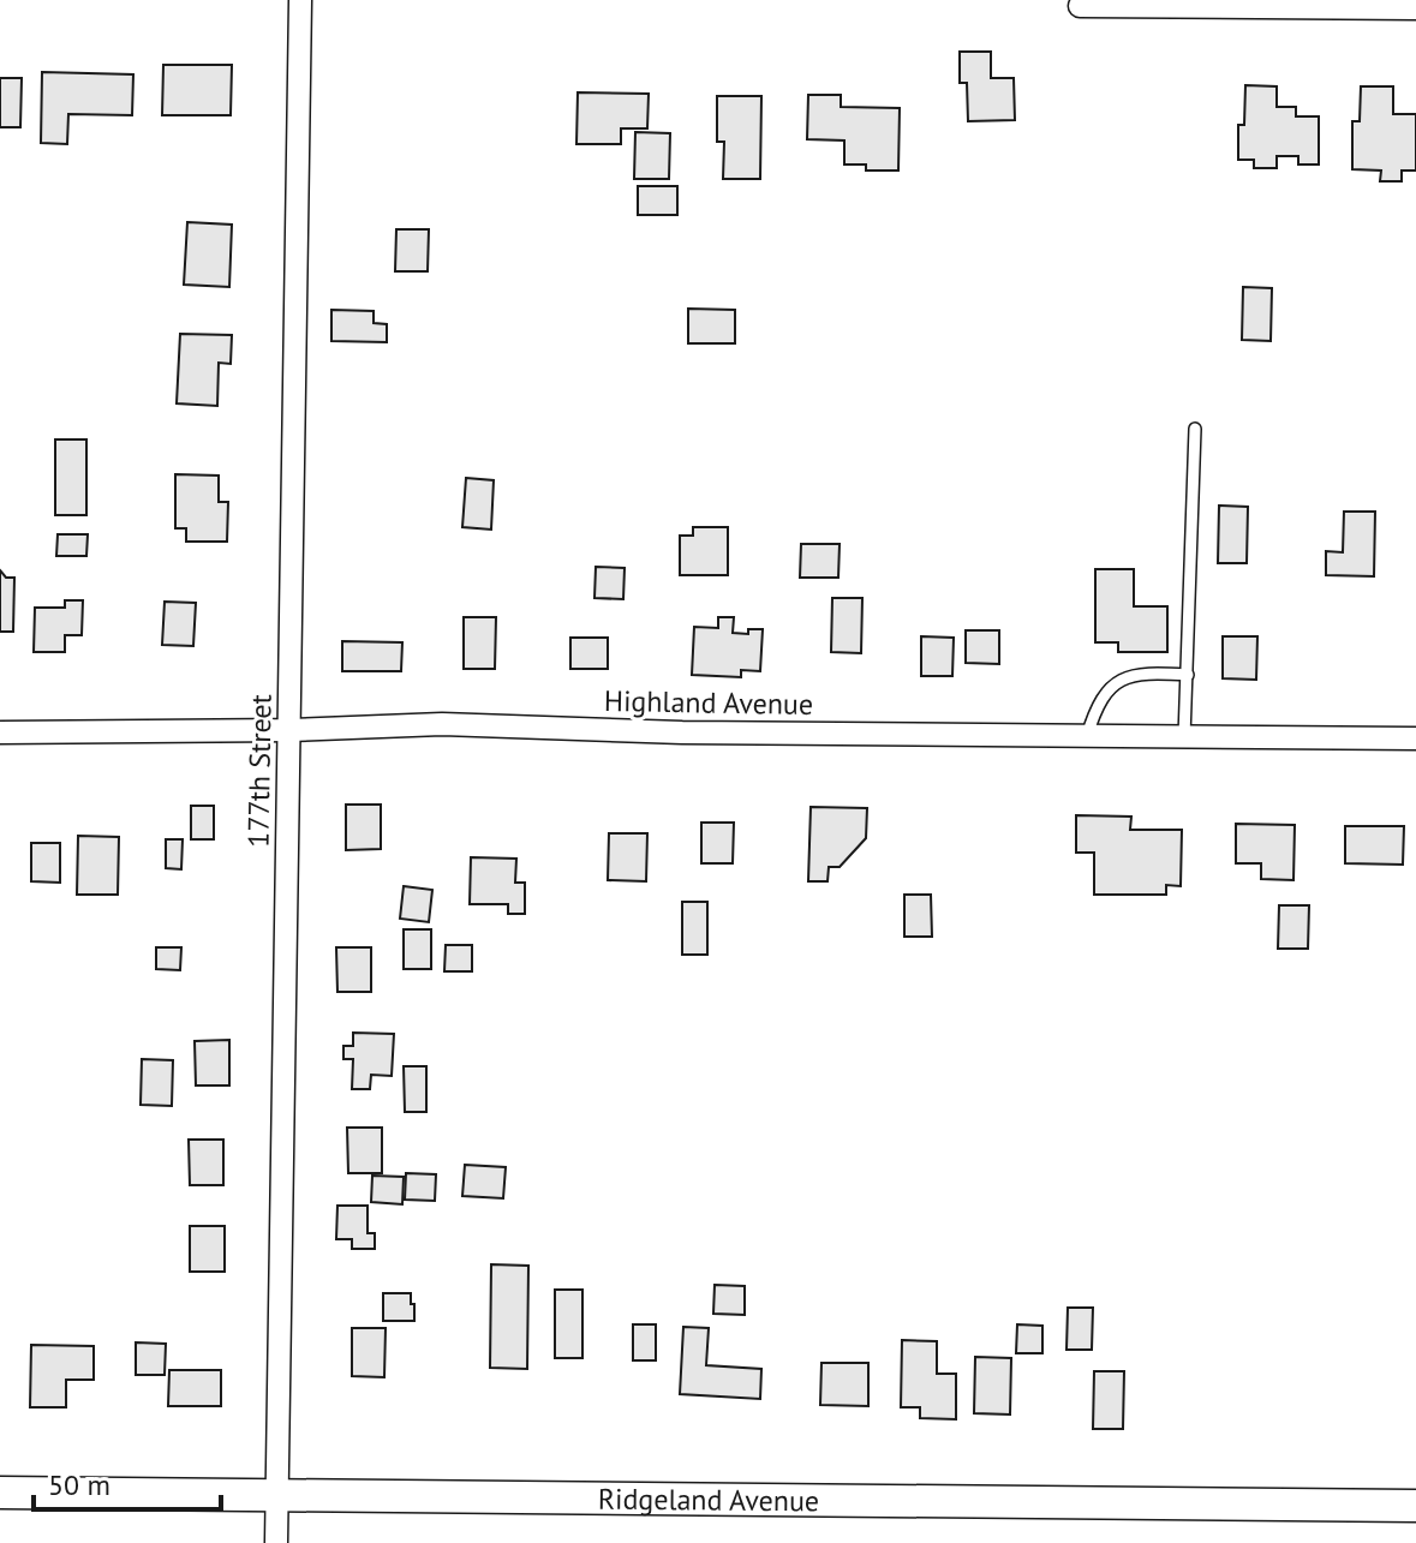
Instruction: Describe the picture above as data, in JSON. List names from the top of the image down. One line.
{"streets":{"street":["Highland Avenue","177th Street","Ridgeland Avenue"]},"crossings":[["Highland Avenue","177th Street"],["177th Street","Ridgeland Avenue"]],"scale_bar":"50 m"}
